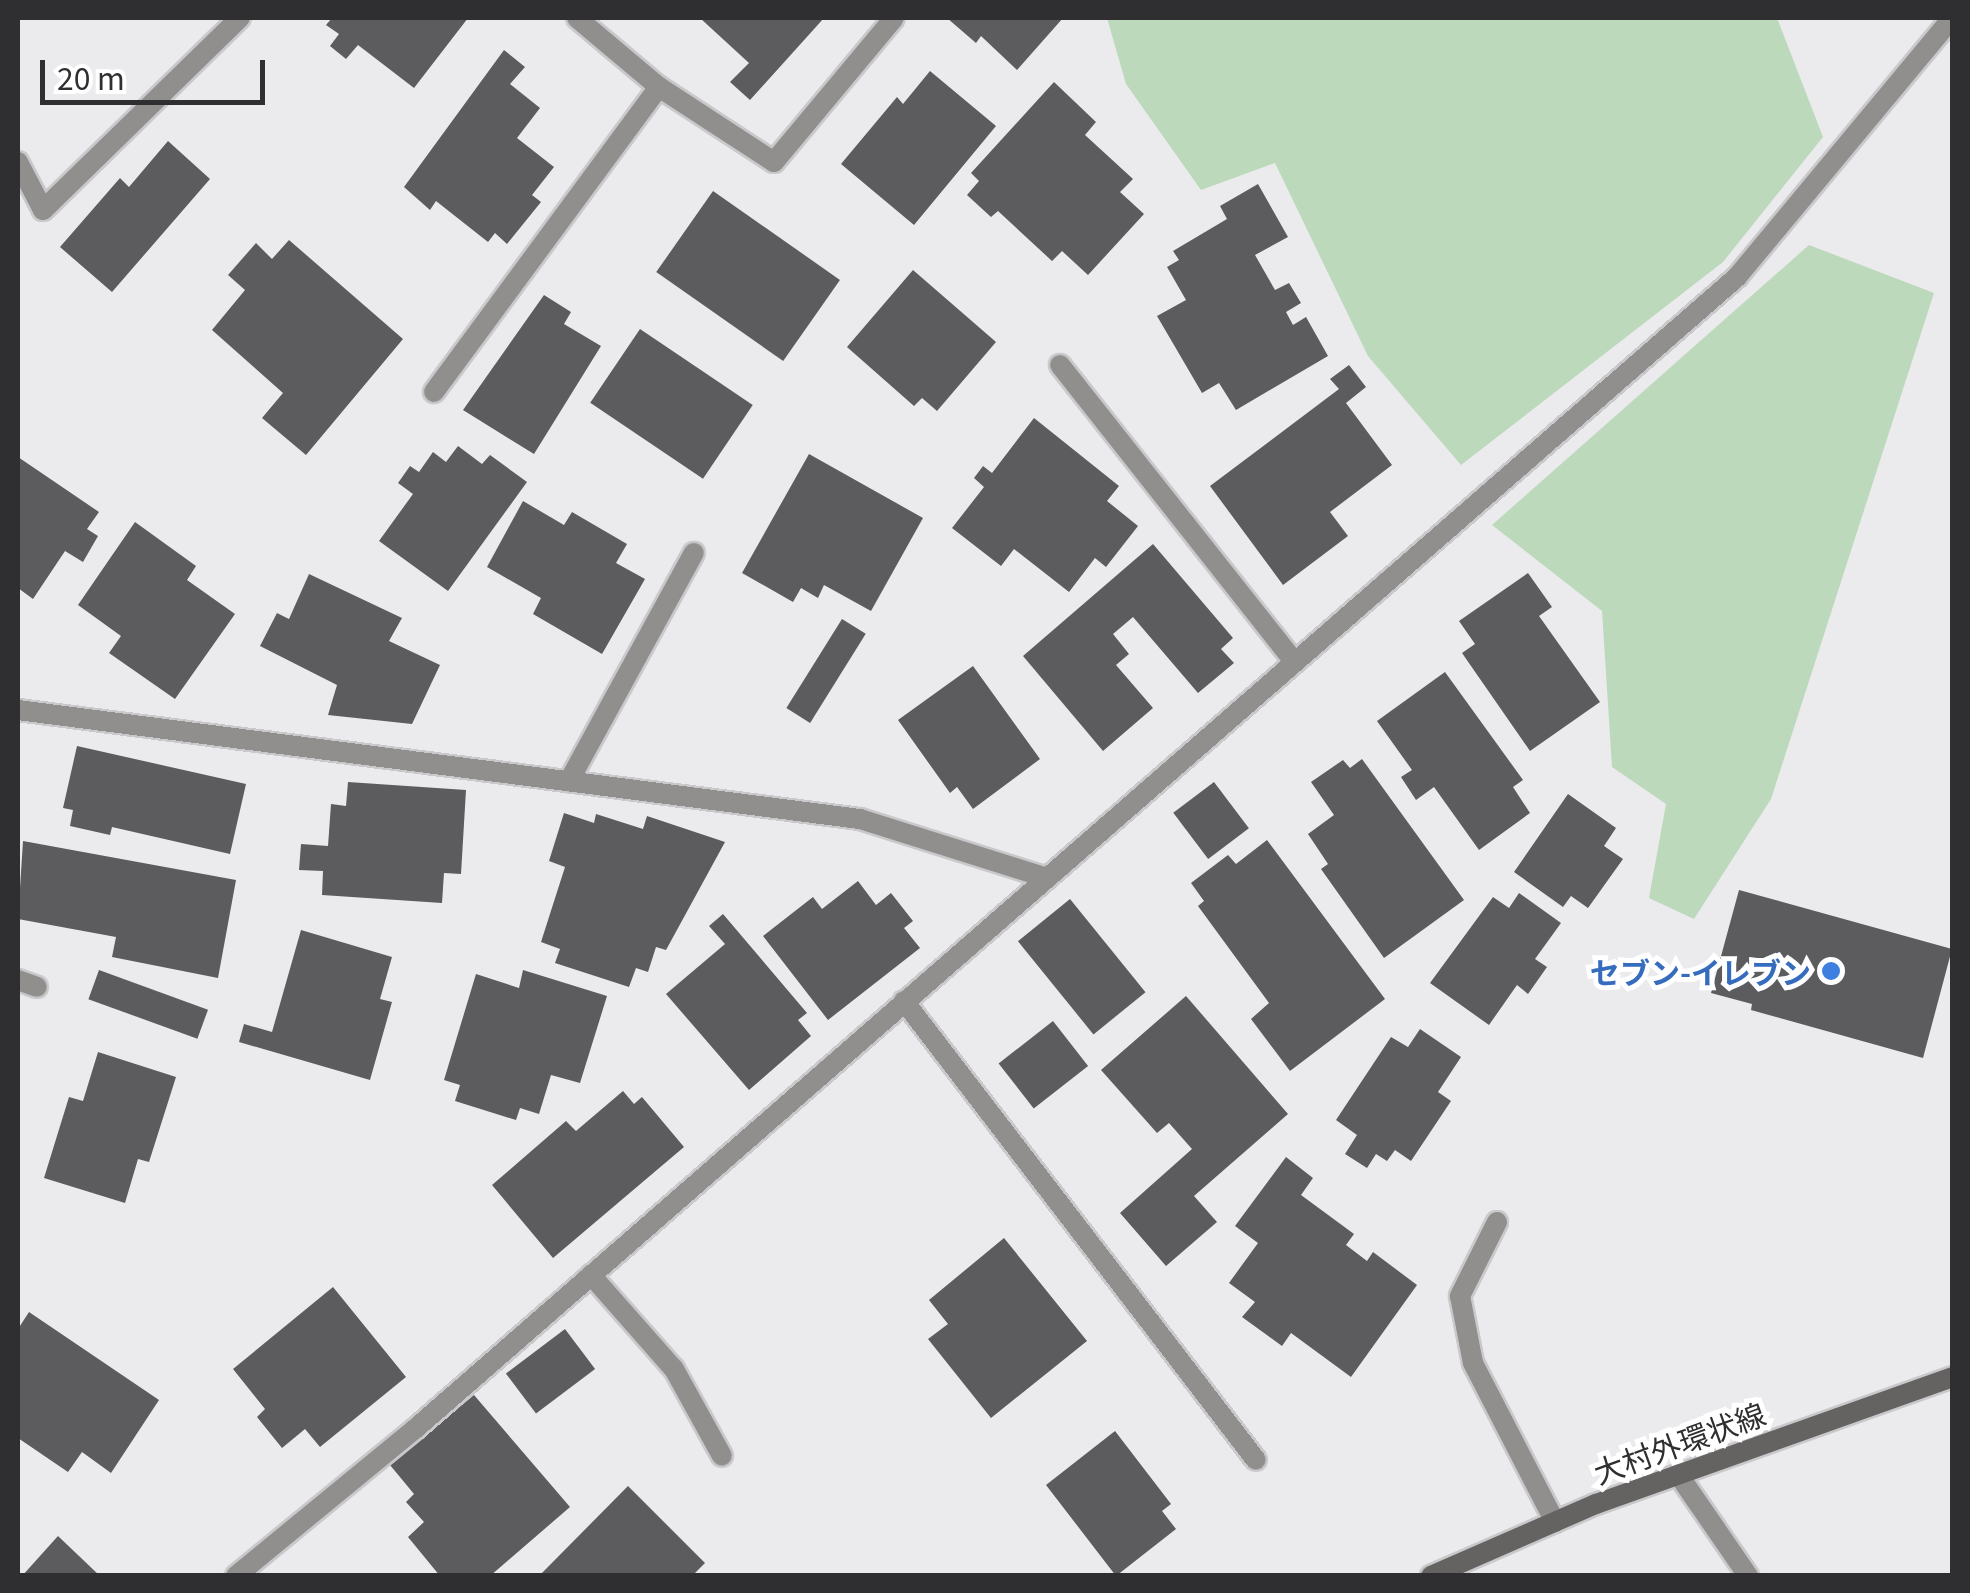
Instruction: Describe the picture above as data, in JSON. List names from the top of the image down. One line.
{"streets":{"main road":["大村外環状線"]},"places":["セブン-イレブン"],"scale_bar":"20 m"}
